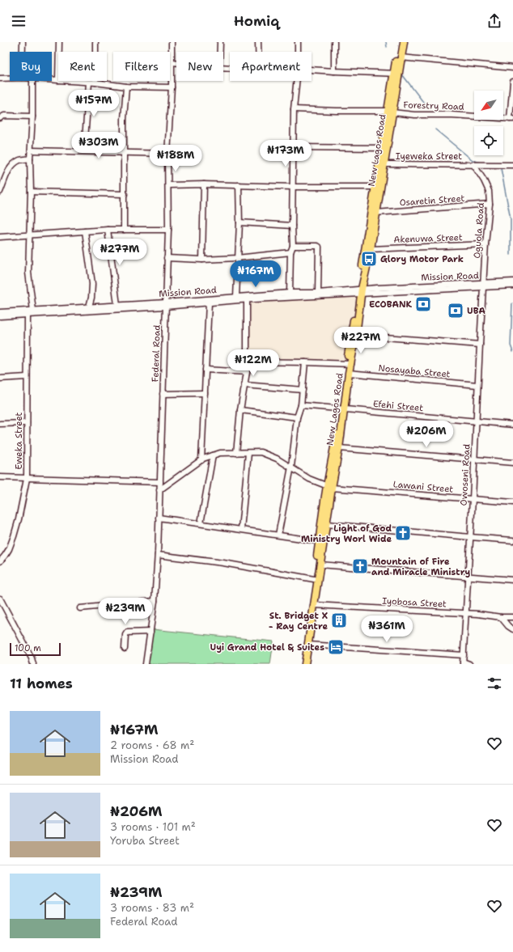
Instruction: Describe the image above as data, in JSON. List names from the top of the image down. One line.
{"streets":{"main road":["New Lagos Road"],"street":["Forestry Road","Iyeweka Street","Osaretin Street","Oguola Road","Akenuwa Street","Mission Road","Federal Road","Nosayaba Street","Efehi Street","Eweka Street","Owoseni Road","Lawani Street","Iyobosa Street"]},"crossings":[["Forestry Road","New Lagos Road"],["New Lagos Road","Iyeweka Street"],["New Lagos Road","Osaretin Street"],["New Lagos Road","Akenuwa Street"],["New Lagos Road","Mission Road"],["New Lagos Road","Nosayaba Street"],["New Lagos Road","Efehi Street"],["New Lagos Road","Lawani Street"],["New Lagos Road","Iyobosa Street"],["Iyeweka Street","Oguola Road"],["Osaretin Street","Oguola Road"],["Oguola Road","Akenuwa Street"],["Oguola Road","Mission Road"],["Oguola Road","Owoseni Road"],["Mission Road","Federal Road"],["Mission Road","Eweka Street"],["Mission Road","Owoseni Road"],["Federal Road","Lawani Street"],["Nosayaba Street","Owoseni Road"],["Efehi Street","Owoseni Road"],["Owoseni Road","Lawani Street"],["Owoseni Road","Iyobosa Street"]],"places":{"bus stop":["Glory Motor Park"],"bank":["ECOBANK","UBA"],"church":["Light of God Ministry Worl Wide","Mountain of Fire and Miracle Ministry"],"building":["St. Bridget X - Ray Centre"],"hotel":["Uyi Grand Hotel & Suites"]},"scale_bar":"100 m","north":"bottom left","page":{"header":"Homiq","chip":["Buy","Rent","Filters","New","Apartment"],"price":["₦157M","₦303M","₦173M","₦188M","₦277M","₦167M","₦227M","₦122M","₦206M","₦239M","₦361M"],"scale":"100 m","heading":"11 homes","list":[{"name":"₦167M","note":"2 rooms · 68 m² · Mission Road"},{"name":"₦206M","note":"3 rooms · 101 m² · Yoruba Street"},{"name":"₦239M","note":"3 rooms · 83 m² · Federal Road"}]}}
